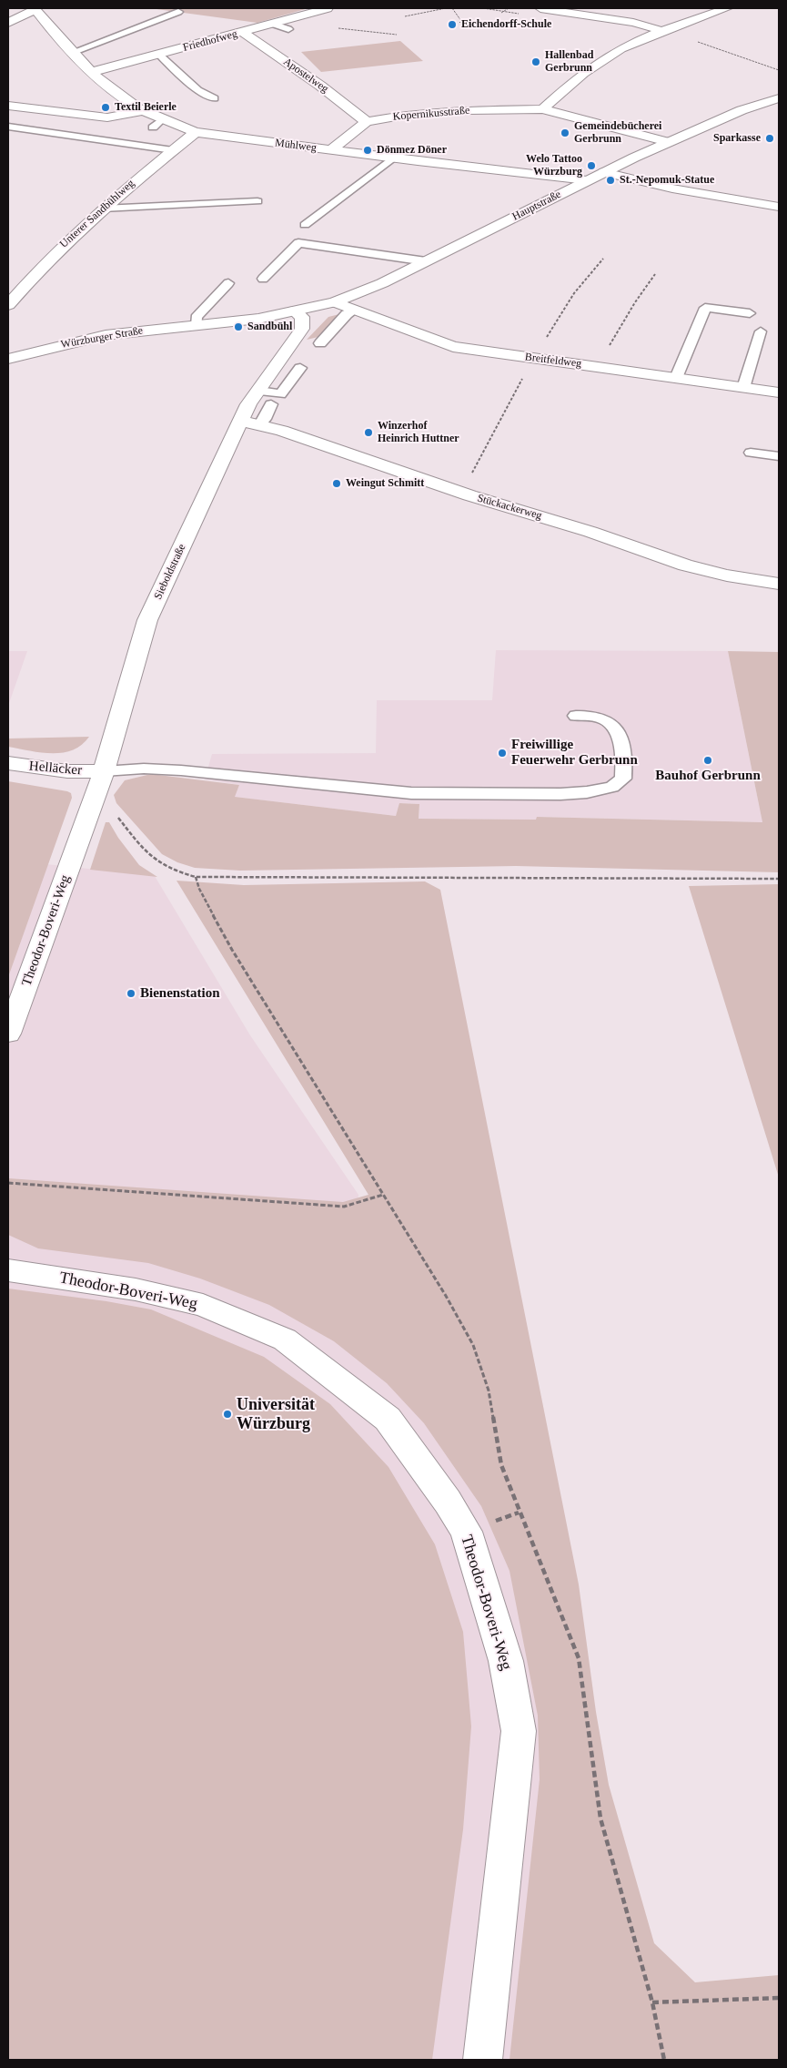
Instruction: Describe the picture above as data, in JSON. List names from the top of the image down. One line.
{"streets":{"street":["Friedhofweg","Apostelweg","Kopernikusstraße","Mühlweg","Hauptstraße","Unterer Sandbühlweg","Würzburger Straße","Breitfeldweg","Stückackerweg","Sieboldstraße","Helläcker","Theodor-Boveri-Weg"]},"crossings":[["Friedhofweg","Apostelweg"],["Friedhofweg","Mühlweg"],["Apostelweg","Kopernikusstraße"],["Kopernikusstraße","Mühlweg"],["Kopernikusstraße","Hauptstraße"],["Mühlweg","Hauptstraße"],["Mühlweg","Unterer Sandbühlweg"],["Hauptstraße","Würzburger Straße"],["Hauptstraße","Breitfeldweg"],["Hauptstraße","Sieboldstraße"],["Würzburger Straße","Sieboldstraße"],["Stückackerweg","Sieboldstraße"],["Sieboldstraße","Helläcker"],["Sieboldstraße","Theodor-Boveri-Weg"]],"places":["Eichendorff-Schule","Hallenbad Gerbrunn","Textil Beierle","Gemeindebücherei Gerbrunn","Sparkasse","Dönmez Döner","Welo Tattoo Würzburg","St.-Nepomuk-Statue","Sandbühl","Winzerhof Heinrich Huttner","Weingut Schmitt","Freiwillige Feuerwehr Gerbrunn","Bauhof Gerbrunn","Bienenstation","Universität Würzburg"]}
